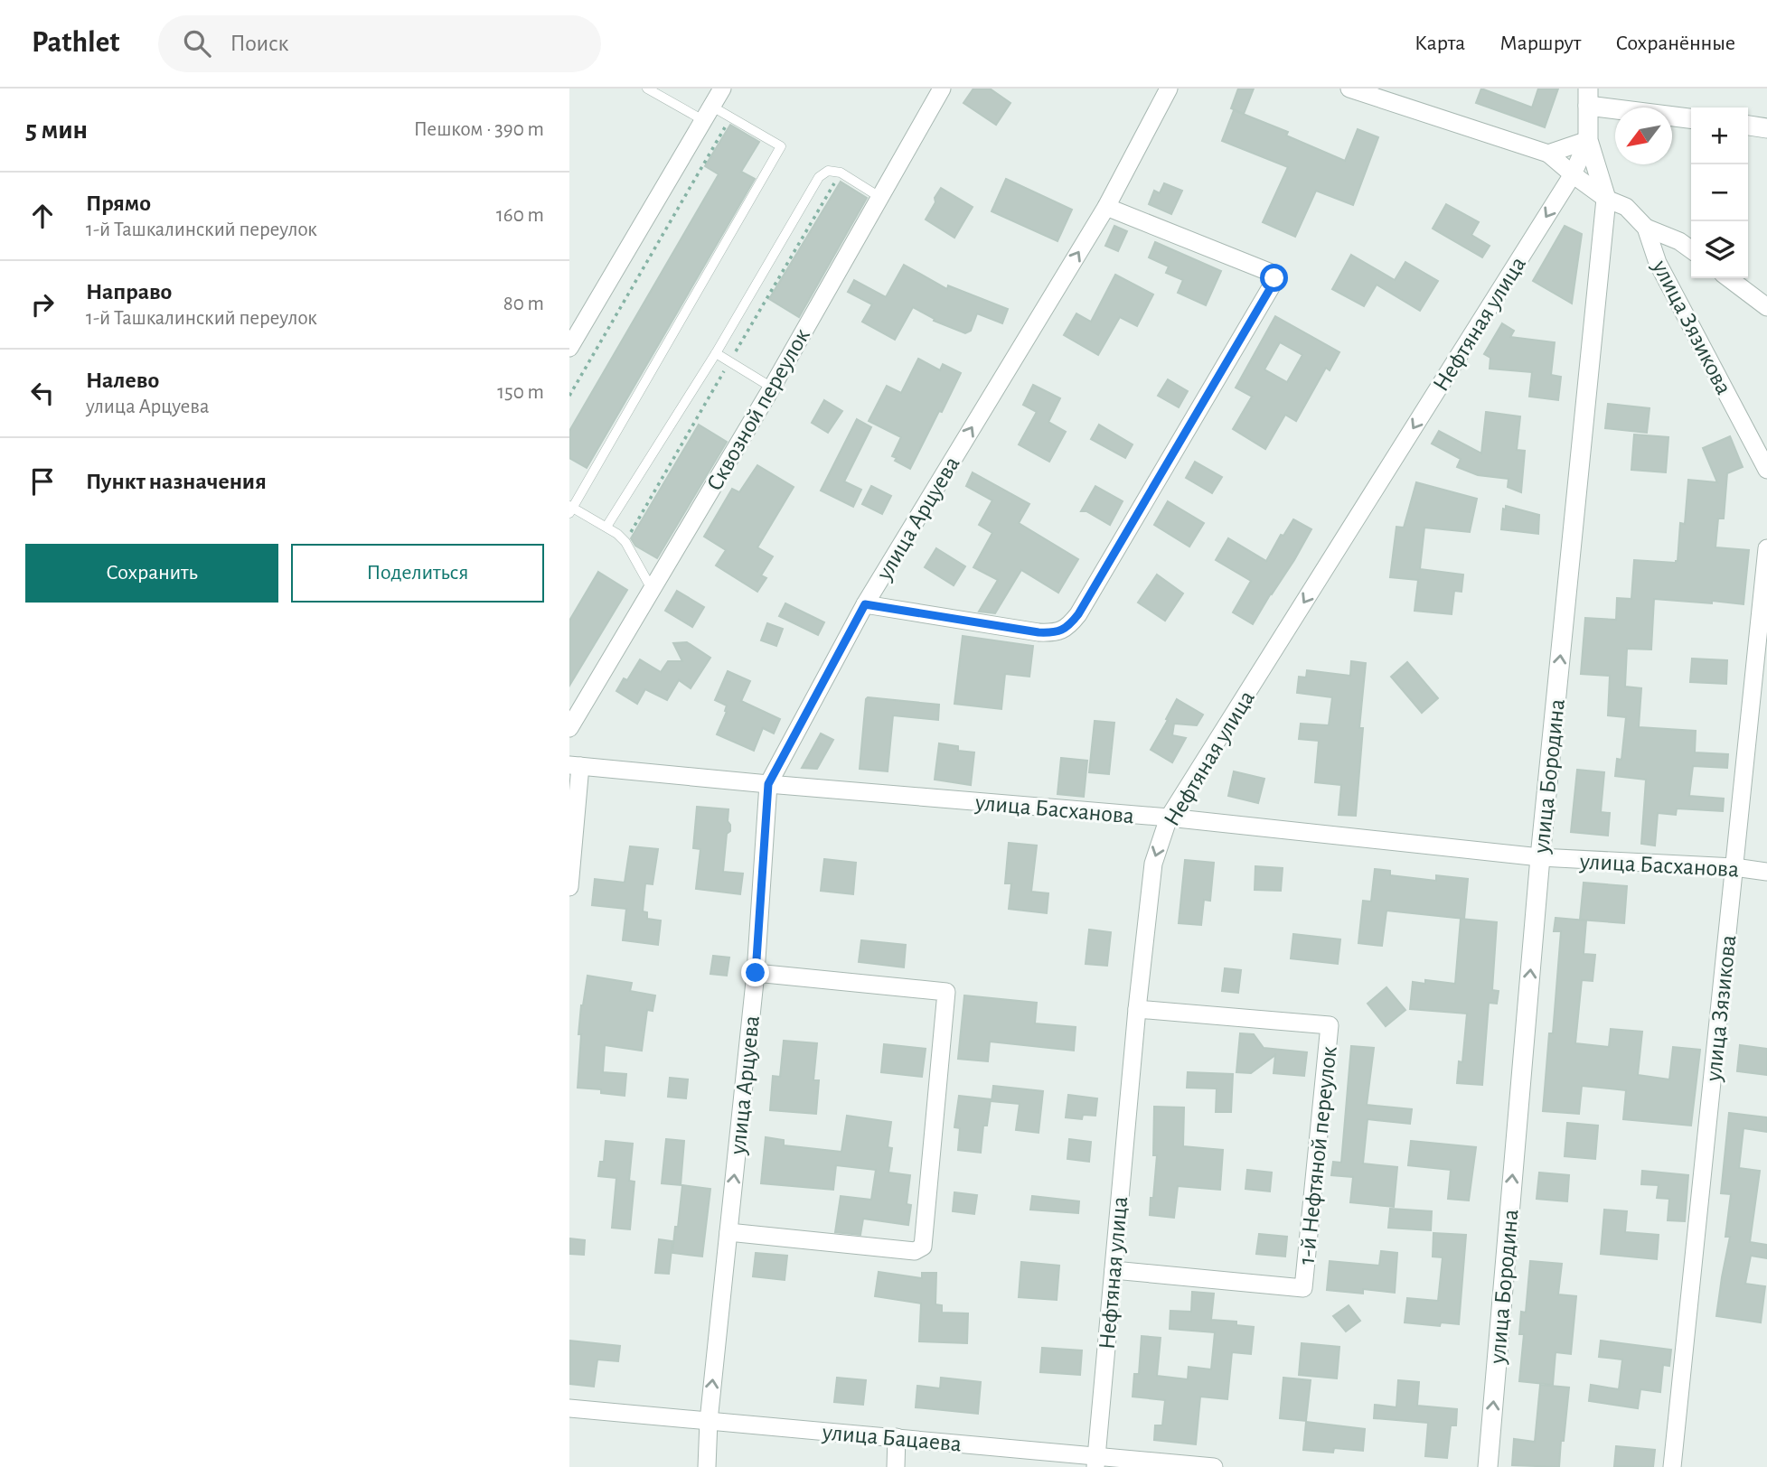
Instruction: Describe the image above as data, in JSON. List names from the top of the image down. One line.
{"streets":{"street":["Нефтяная улица","улица Зязикова","Сквозной переулок","улица Арцуева","улица Бородина","улица Басханова","1-й Нефтяной переулок","улица Бацаева"]},"crossings":[["Нефтяная улица","улица Зязикова"],["Нефтяная улица","улица Бородина"],["Нефтяная улица","улица Басханова"],["Нефтяная улица","1-й Нефтяной переулок"],["Нефтяная улица","улица Бацаева"],["улица Зязикова","улица Бородина"],["улица Зязикова","улица Басханова"],["улица Арцуева","улица Басханова"],["улица Арцуева","улица Бацаева"],["улица Бородина","улица Басханова"]],"one_way":["Нефтяная улица","улица Арцуева","улица Бородина"],"north":"bottom left","page":{"header":"Pathlet","search":"Поиск","nav":["Карта","Маршрут","Сохранённые"],"heading":["5 мин","Пешком · 390 m"],"map_buttons":["+","−"],"list":[["Прямо","1-й Ташкалинский переулок","160 m"],["Направо","1-й Ташкалинский переулок","80 m"],["Налево","улица Арцуева","150 m"],"Пункт назначения"],"buttons":["Сохранить","Поделиться"]}}
